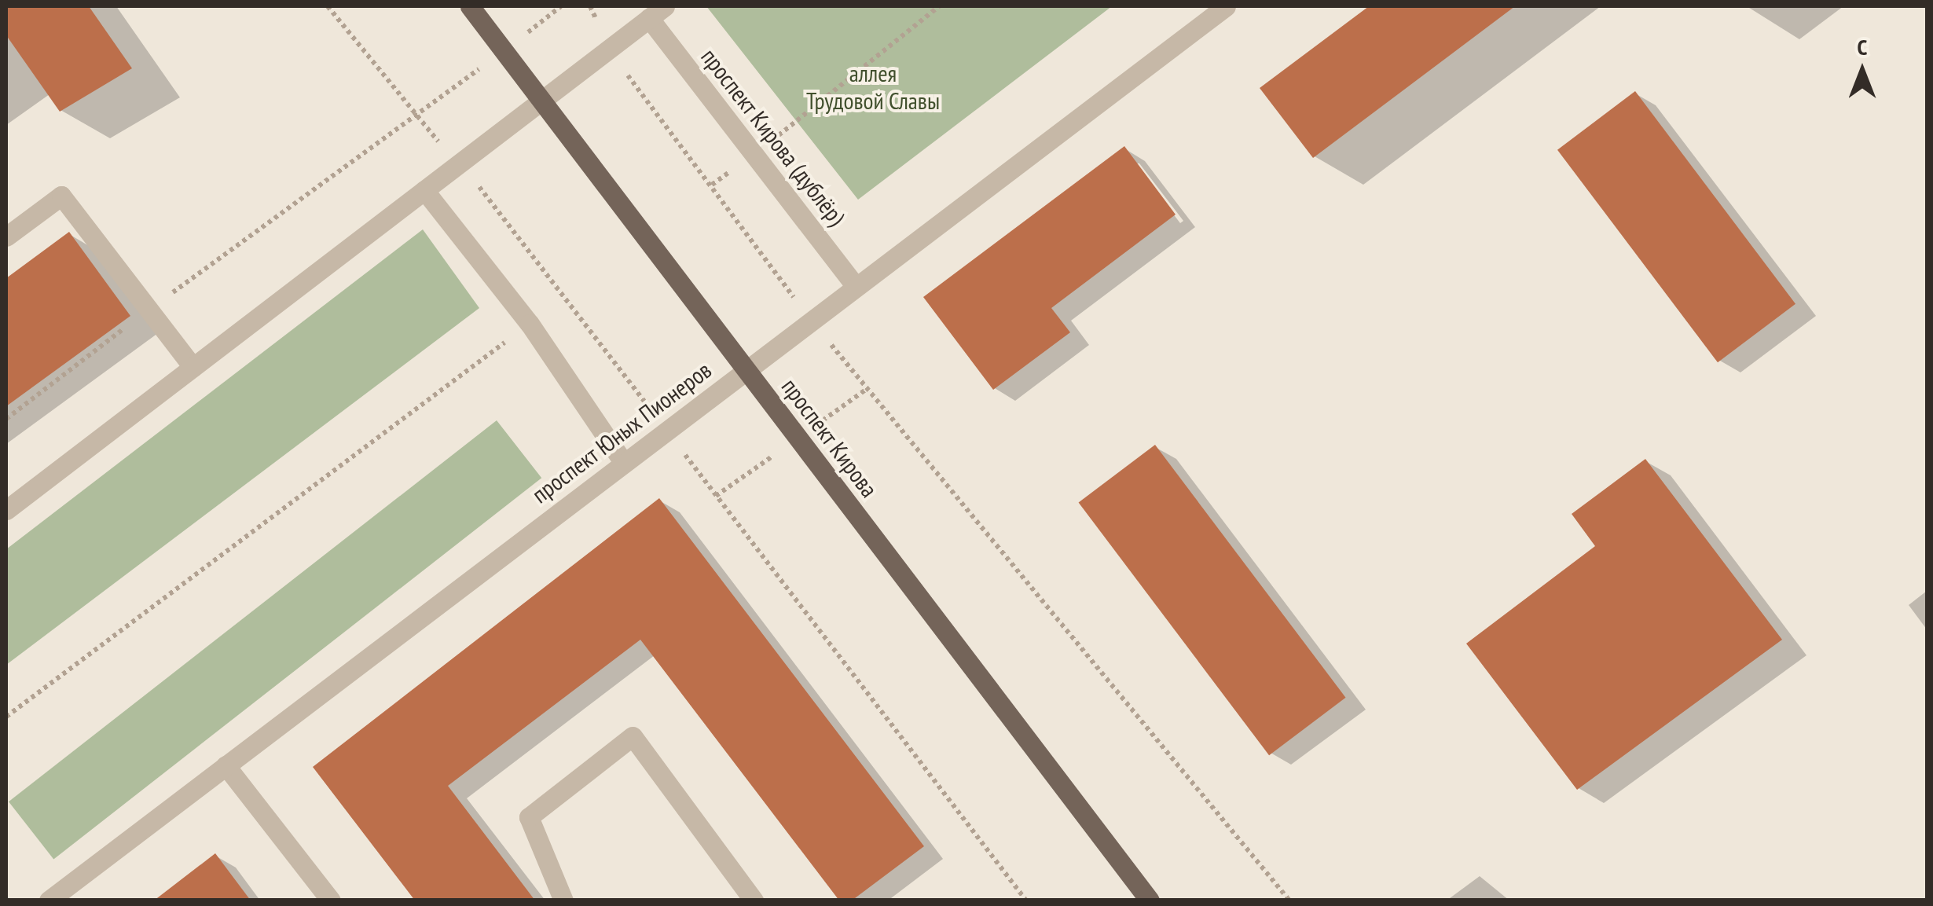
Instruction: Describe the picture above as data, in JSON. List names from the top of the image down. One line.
{"streets":{"main road":["проспект Кирова"],"street":["проспект Кирова (дублёр)","проспект Юных Пионеров"]},"crossings":[["проспект Кирова (дублёр)","проспект Юных Пионеров"],["проспект Юных Пионеров","проспект Кирова"]],"parks":["аллея Трудовой Славы"],"north":"top"}
